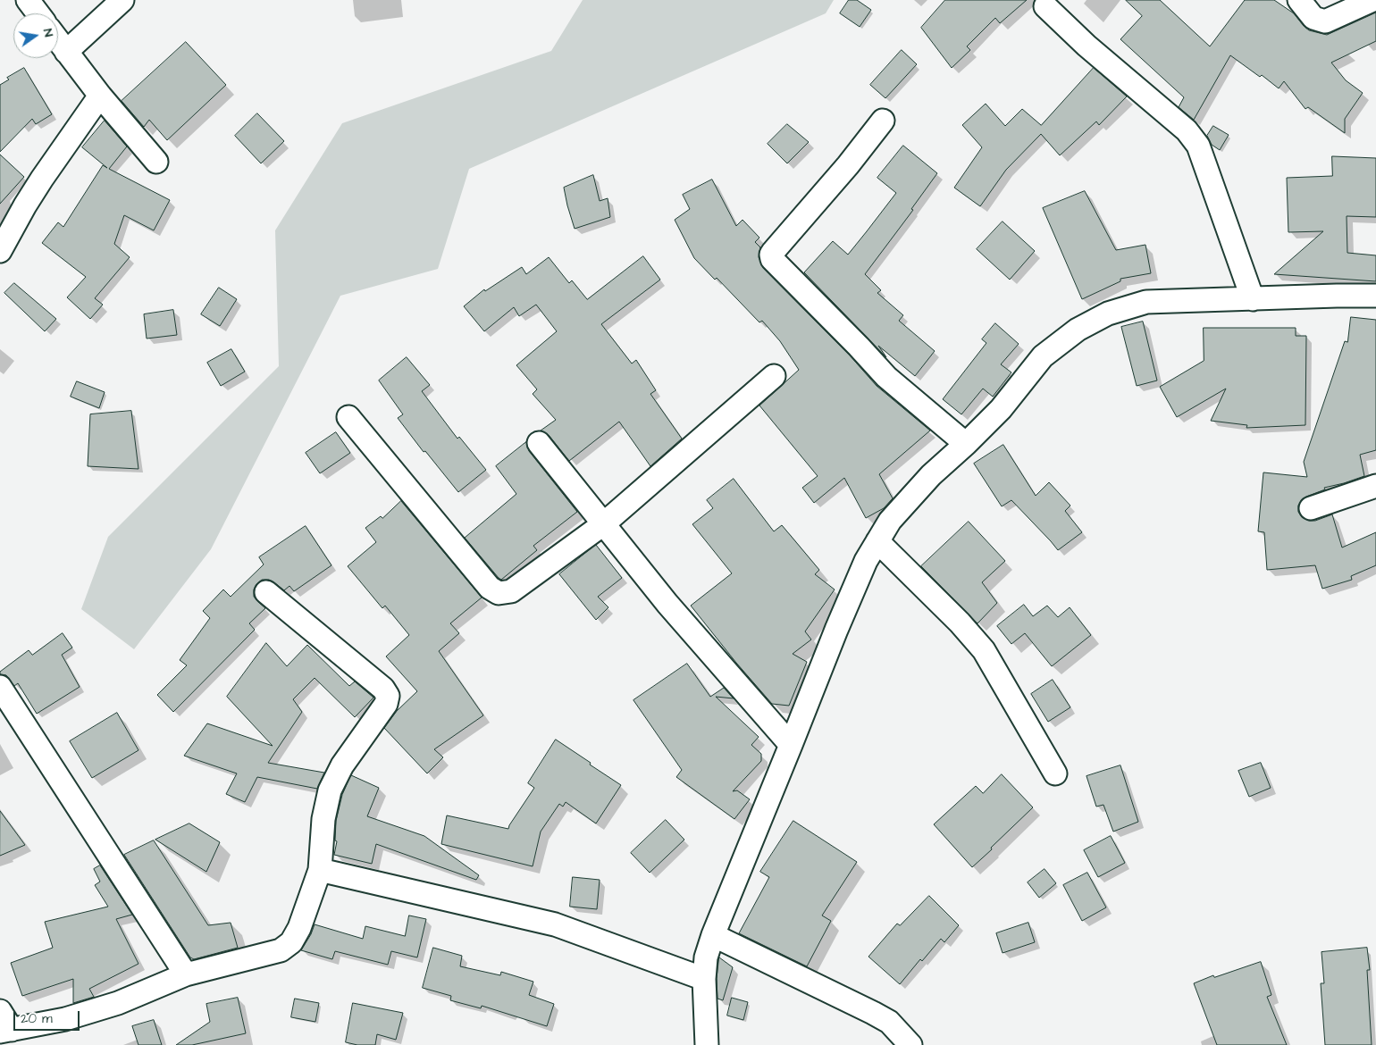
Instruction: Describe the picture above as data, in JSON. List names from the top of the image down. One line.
{"scale_bar":"20 m","north":"right"}
